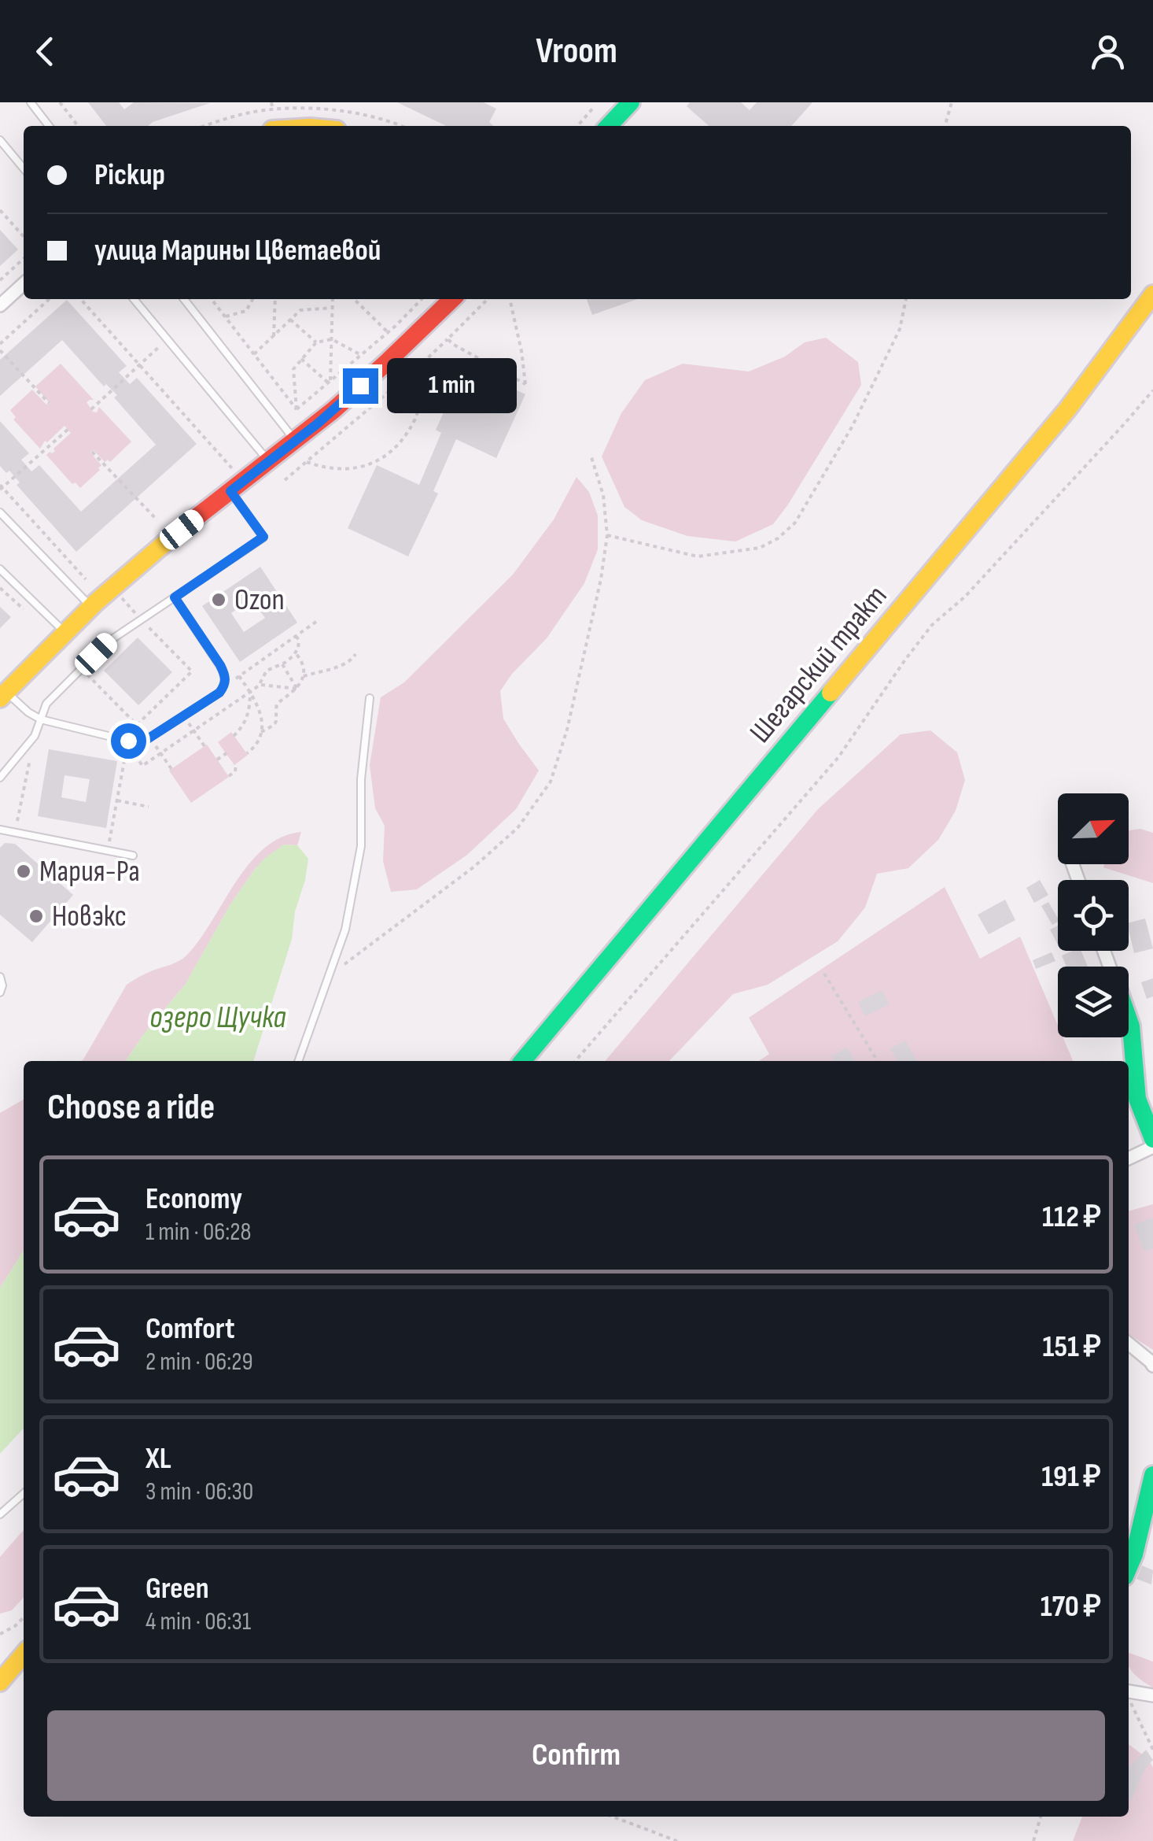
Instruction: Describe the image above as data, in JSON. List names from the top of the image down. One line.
{"streets":{"main road":["Шегарский тракт"]},"water":["озеро Щучка"],"places":["Ozon","Мария-Ра","Новэкс"],"north":"top right","page":{"header":"Vroom","banner":["Pickup","улица Марины Цветаевой"],"bubble":"1 min","heading":"Choose a ride","list":[{"name":"Economy","note":"1 min · 06:28","value":"112 ₽"},{"name":"Comfort","note":"2 min · 06:29","value":"151 ₽"},{"name":"XL","note":"3 min · 06:30","value":"191 ₽"},{"name":"Green","note":"4 min · 06:31","value":"170 ₽"}],"buttons":"Confirm"}}
